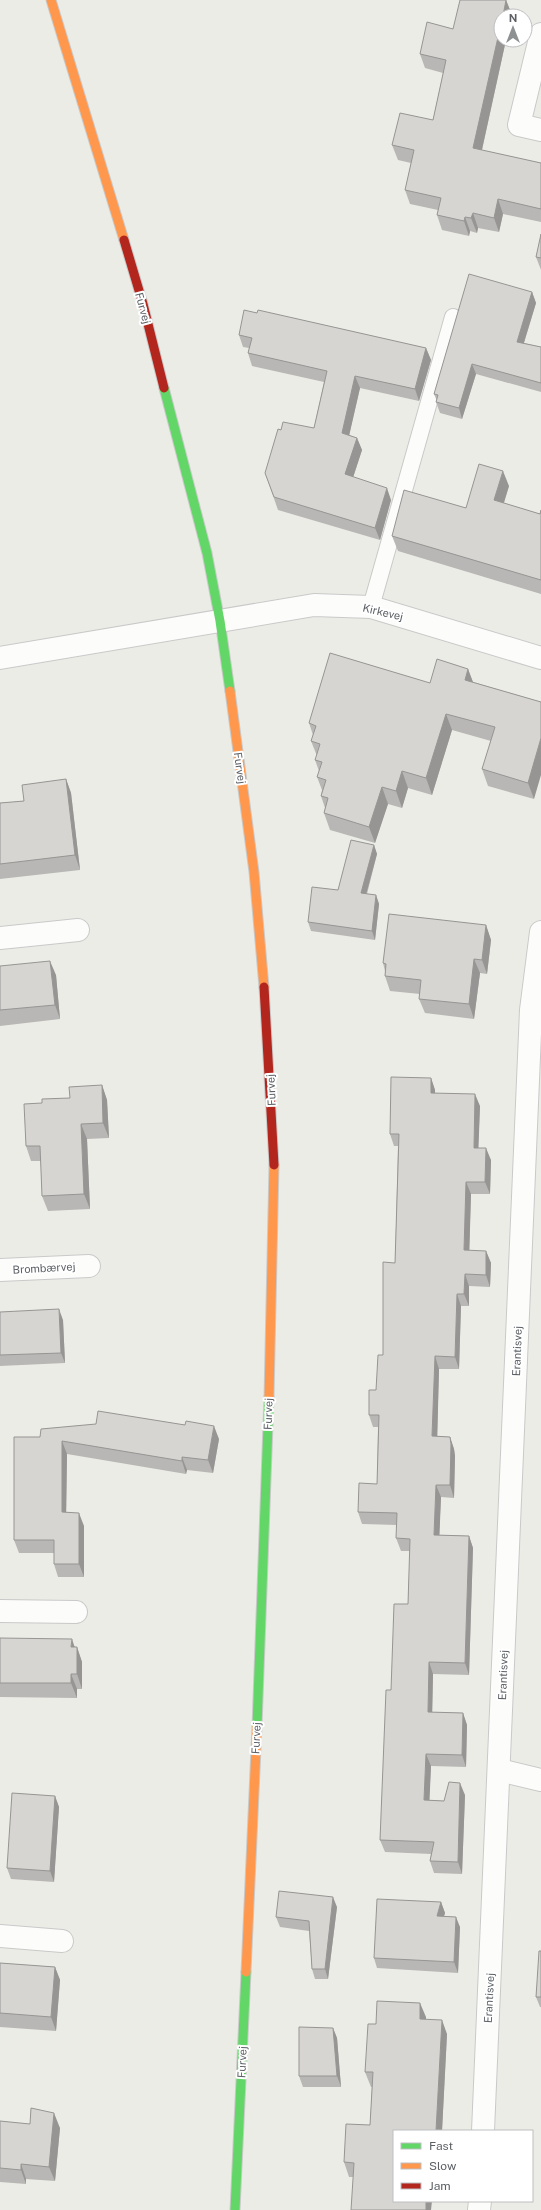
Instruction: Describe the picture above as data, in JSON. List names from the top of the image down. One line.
{"streets":{"main road":["Furvej"],"street":["Kirkevej","Brombærvej","Erantisvej"]},"crossings":[["Furvej","Kirkevej"]],"legend":["Fast","Slow","Jam"],"north":"top"}
